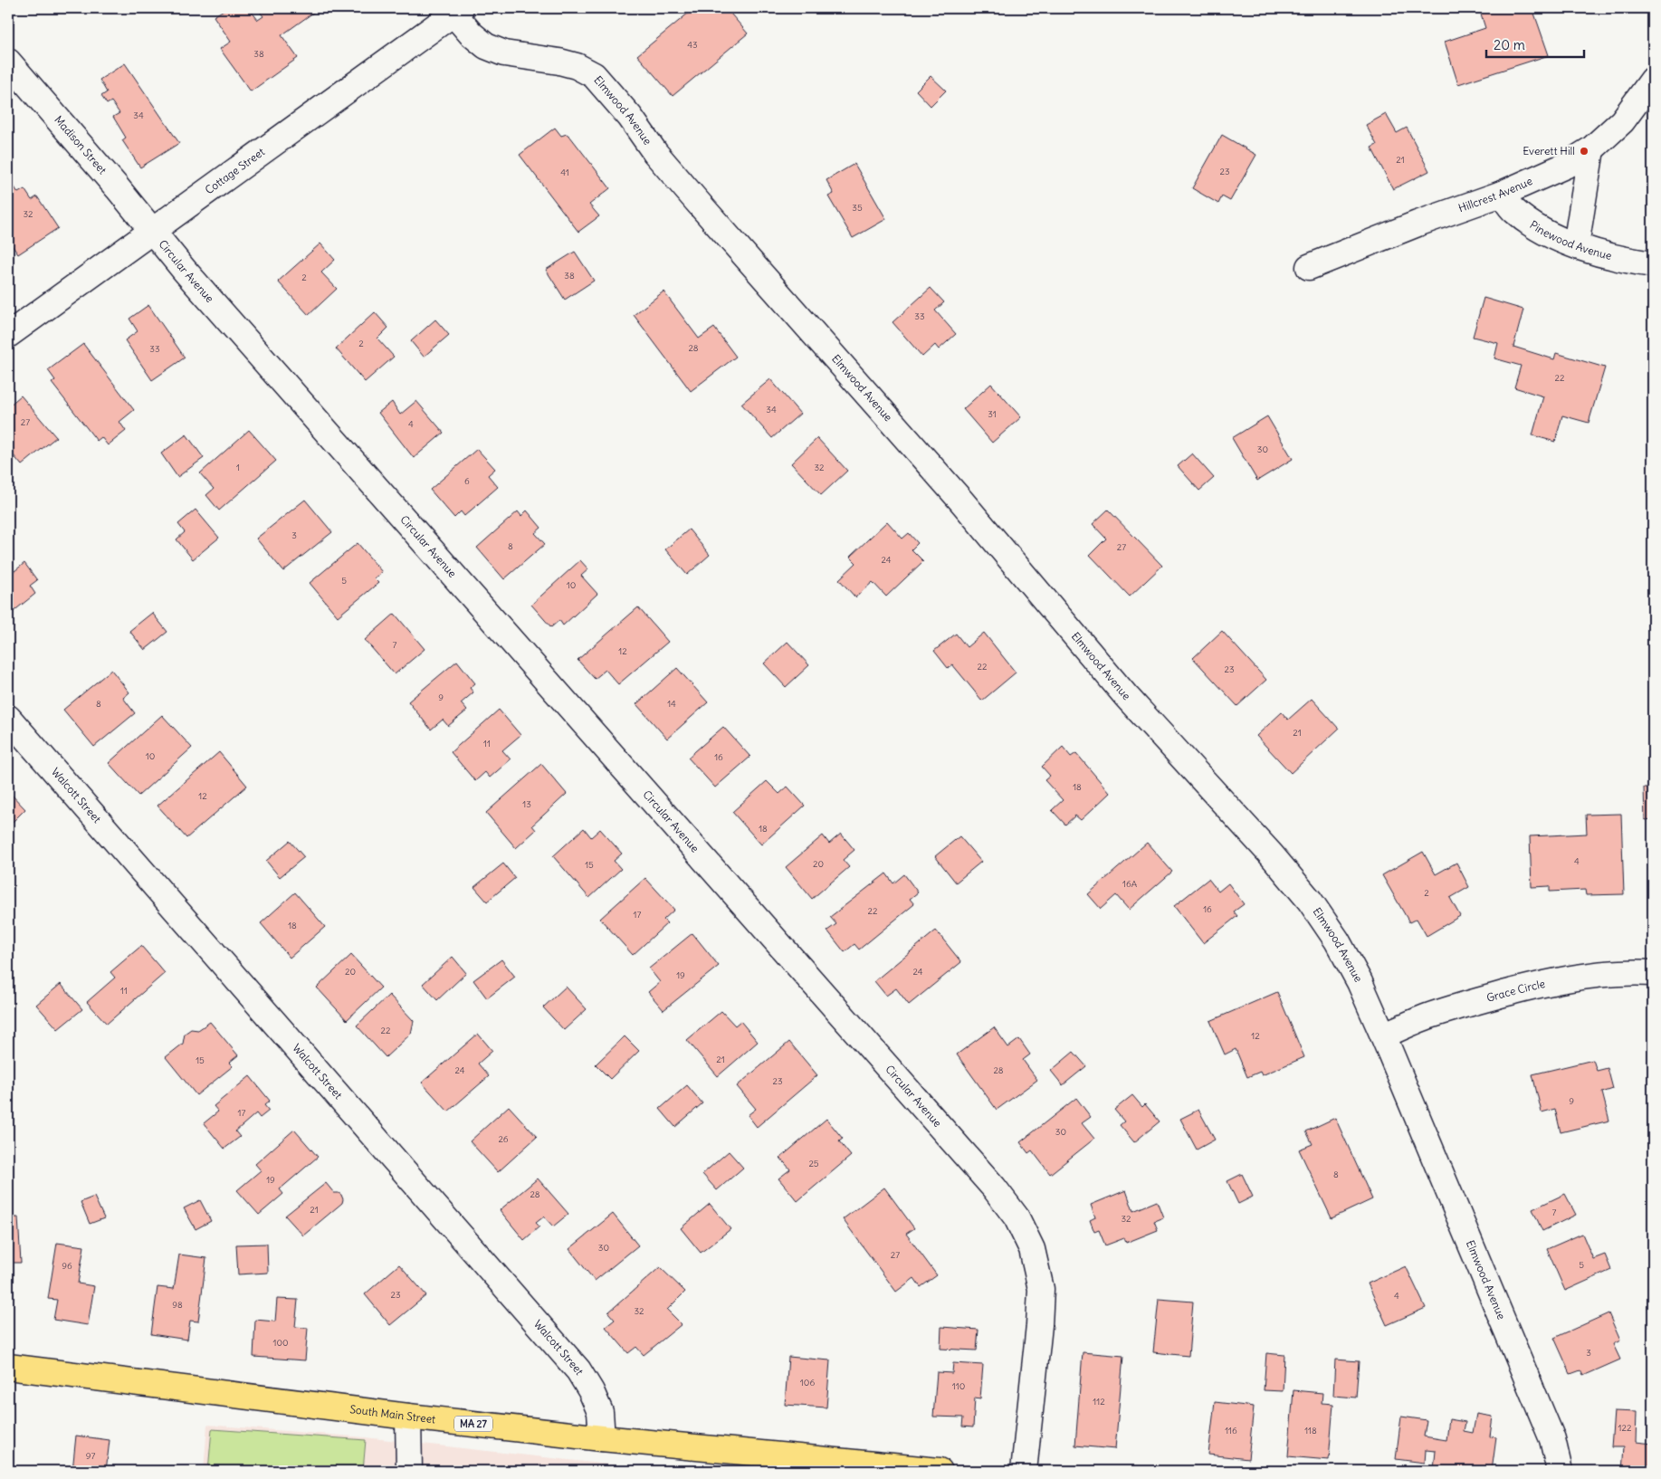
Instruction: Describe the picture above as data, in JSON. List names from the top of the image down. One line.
{"streets":{"main road":["South Main Street","MA 27"],"street":["Elmwood Avenue","Madison Street","Cottage Street","Hillcrest Avenue","Pinewood Avenue","Circular Avenue","Walcott Street","Grace Circle"]},"crossings":[["Elmwood Avenue","Cottage Street"],["Elmwood Avenue","Grace Circle"],["Madison Street","Cottage Street"],["Madison Street","Circular Avenue"],["Cottage Street","Circular Avenue"],["Hillcrest Avenue","Pinewood Avenue"],["Walcott Street","South Main Street"]],"places":["Everett Hill"],"house_numbers":["43","38","34","21","23","41","35","32","38","2","33","2","28","33","22","34","31","27","4","30","1","32","6","3","8","27","24","5","10","7","12","22","23","9","8","14","21","11","10","16","18","12","13","18","4","20","15","16A","2","16","22","17","18","20","24","19","11","22","12","21","15","24","28","23","9","17","30","26","25","8","19","28","21","7","32","30","27","5","96","23","4","98","32","100","3","106","110","112","122","116","118","97"],"scale_bar":"20 m"}
